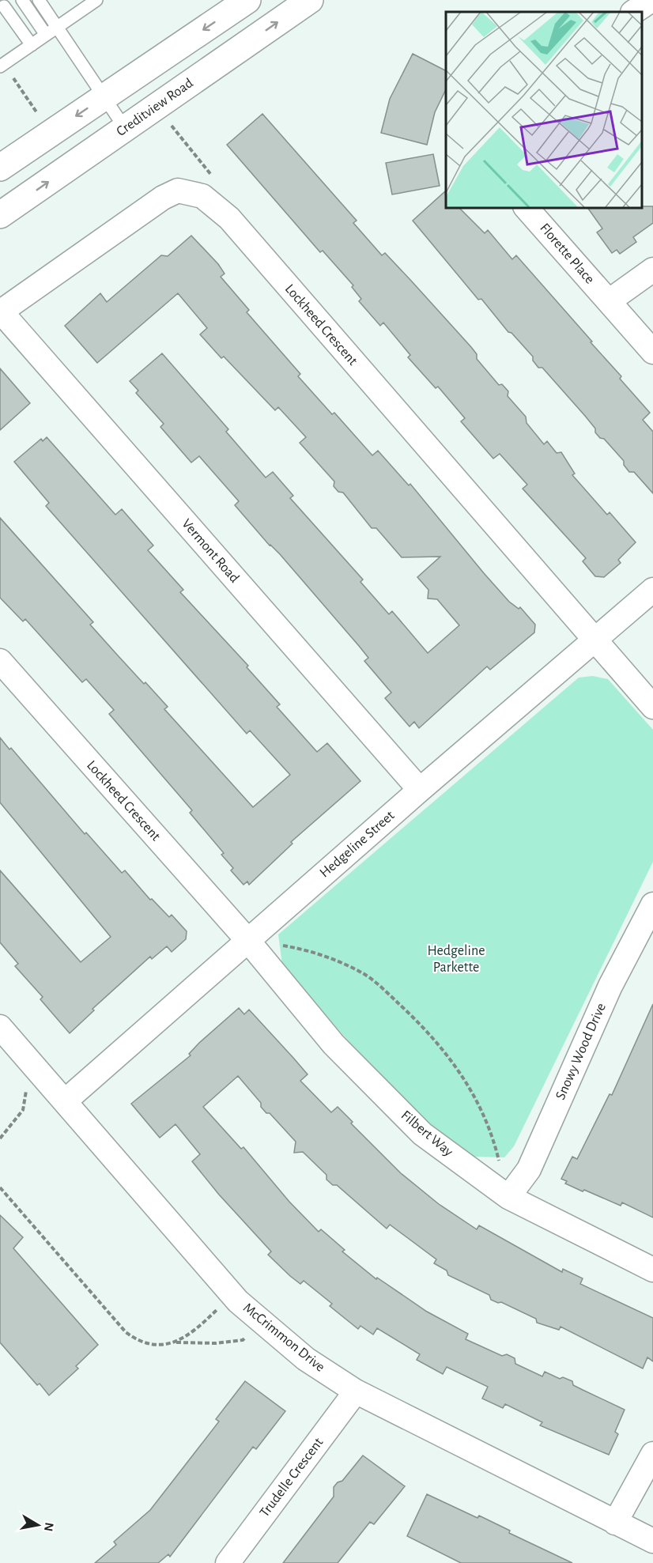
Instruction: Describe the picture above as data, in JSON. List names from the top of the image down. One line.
{"streets":{"main road":["Creditview Road"],"street":["Florette Place","Lockheed Crescent","Vermont Road","Hedgeline Street","Snowy Wood Drive","Filbert Way","McCrimmon Drive","Trudelle Crescent"]},"crossings":[["Lockheed Crescent","Vermont Road"],["Lockheed Crescent","Hedgeline Street"],["Lockheed Crescent","Filbert Way"],["Vermont Road","Hedgeline Street"],["Hedgeline Street","Filbert Way"],["Hedgeline Street","McCrimmon Drive"],["Snowy Wood Drive","Filbert Way"],["McCrimmon Drive","Trudelle Crescent"]],"parks":["Hedgeline Parkette"],"north":"right"}
